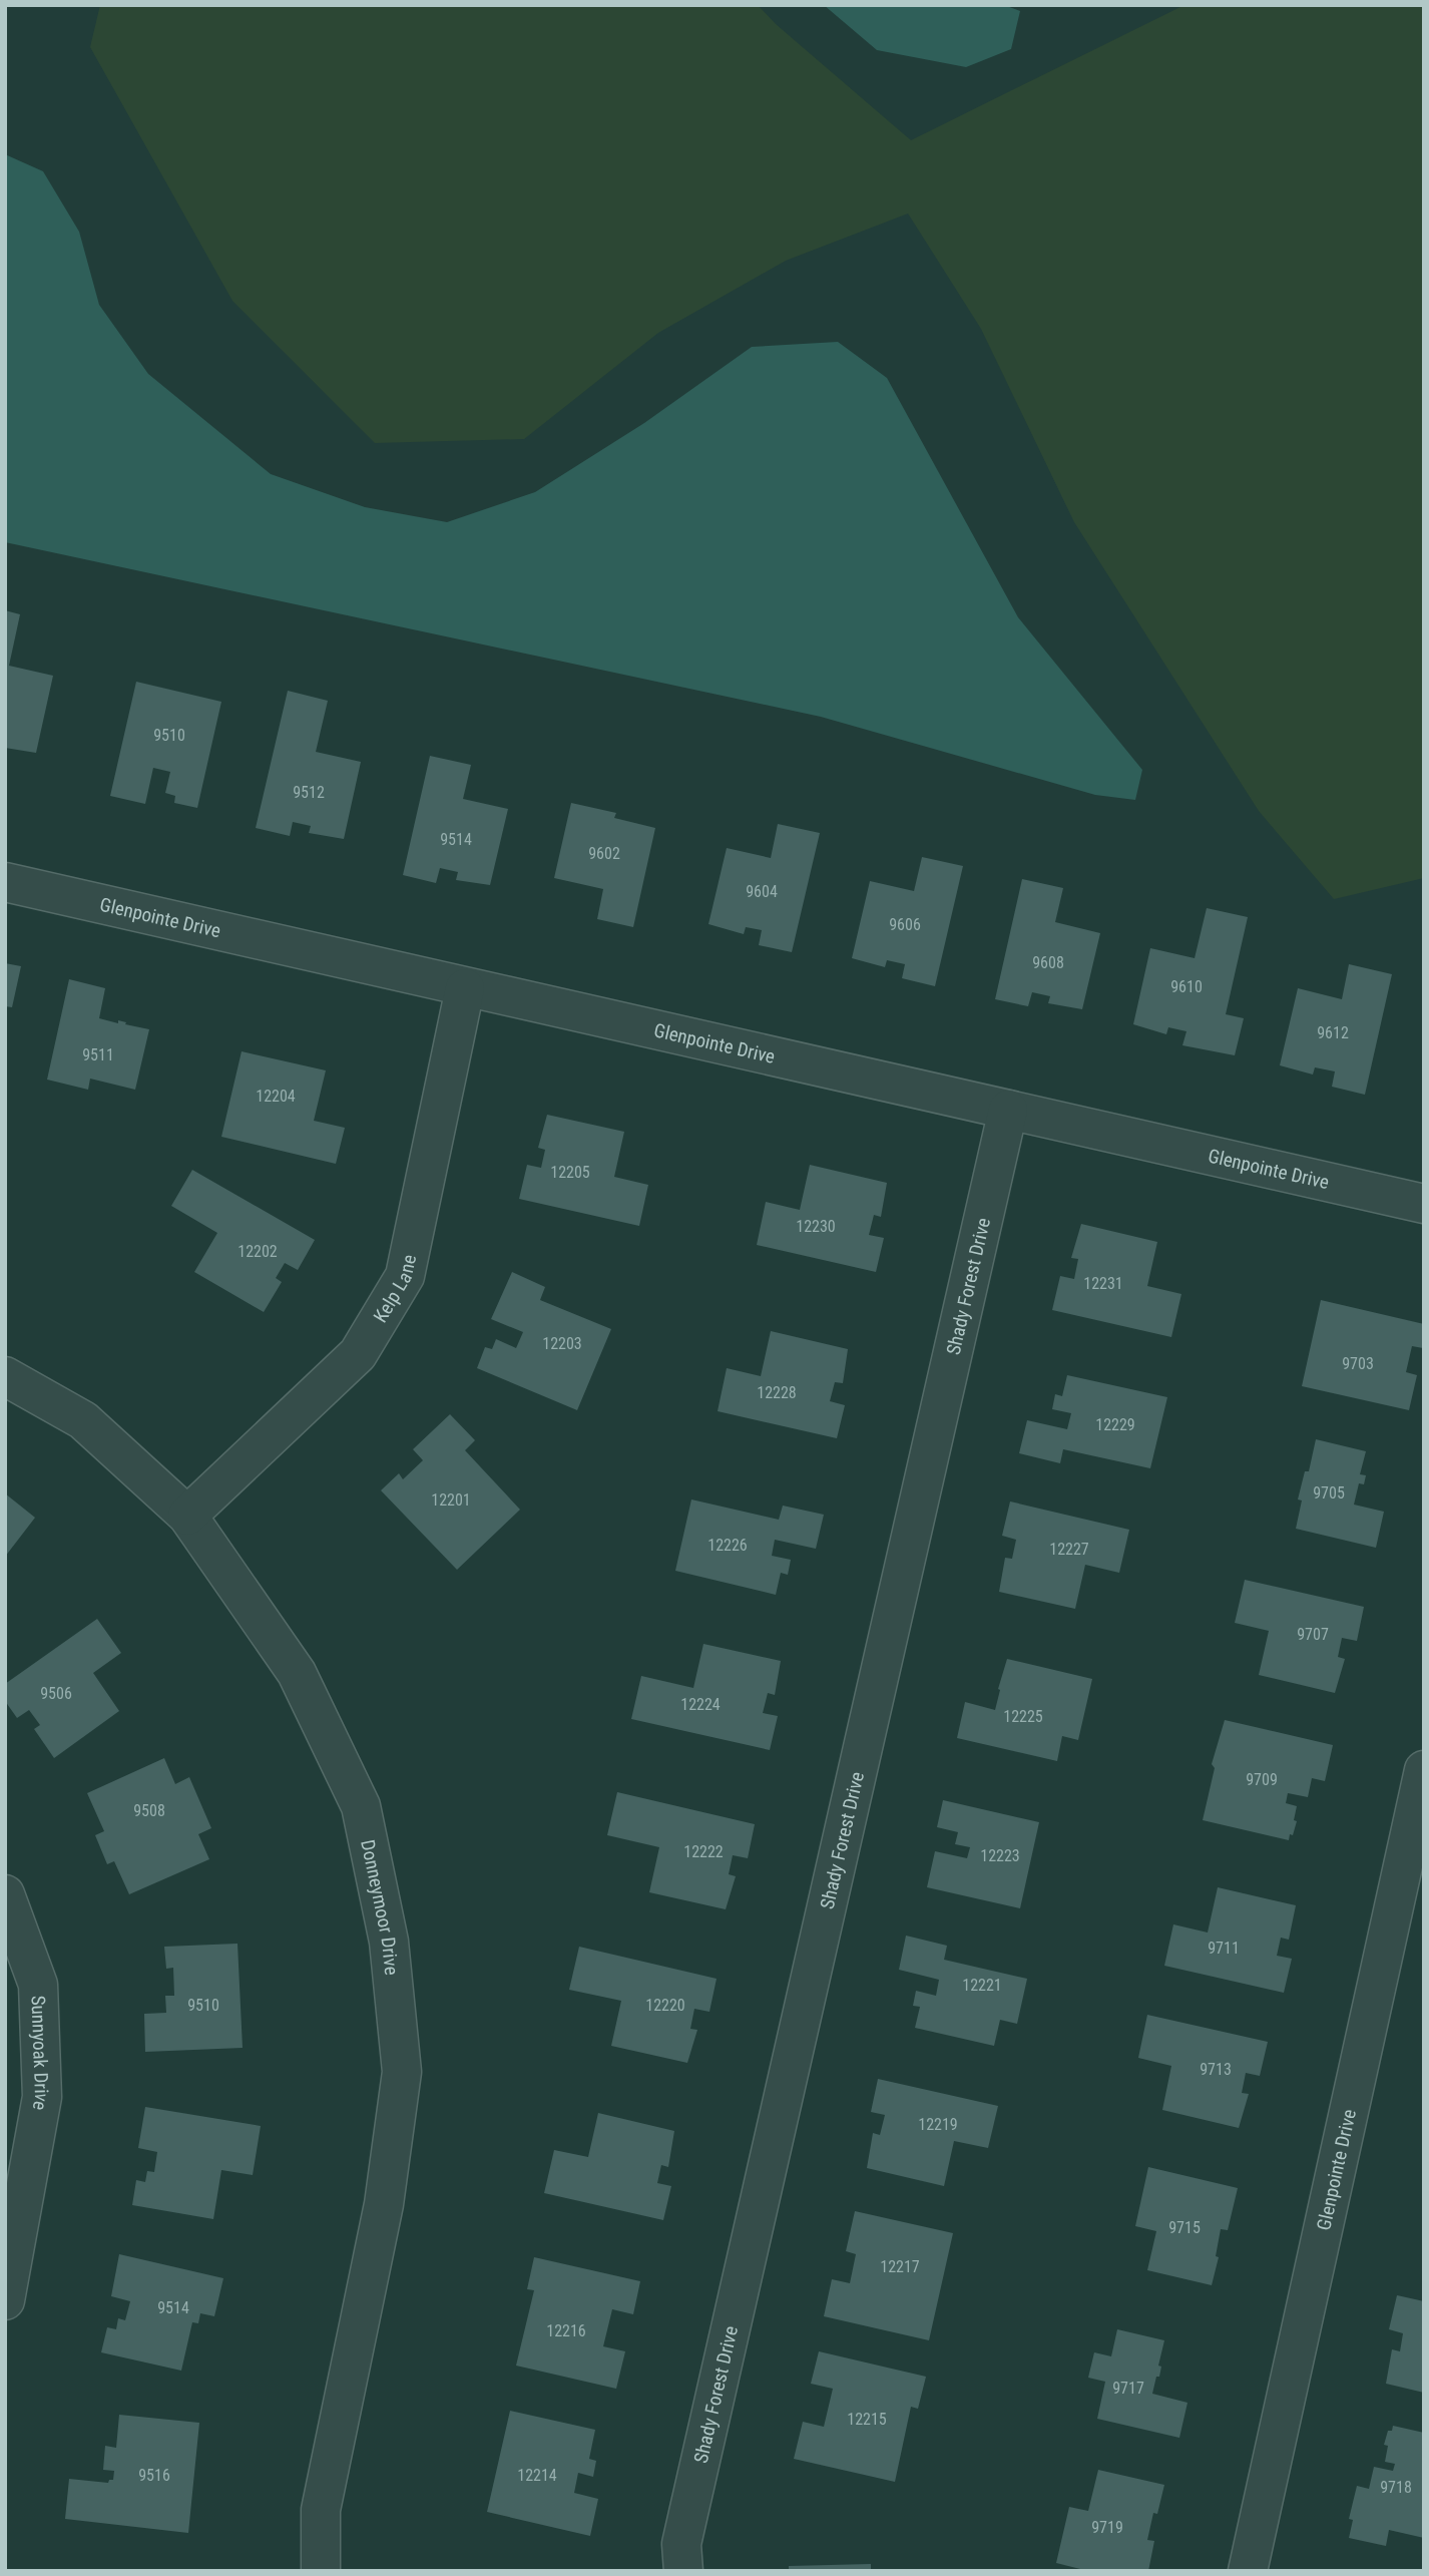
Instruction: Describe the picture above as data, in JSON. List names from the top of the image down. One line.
{"streets":{"street":["Glenpointe Drive","Shady Forest Drive","Kelp Lane","Donneymoor Drive","Sunnyoak Drive"]},"crossings":[["Glenpointe Drive","Shady Forest Drive"],["Glenpointe Drive","Kelp Lane"],["Kelp Lane","Donneymoor Drive"]],"house_numbers":["9510","9512","9514","9602","9604","9606","9608","9610","9612","9511","12204","12205","12230","12202","12231","12203","9703","12228","12229","9705","12201","12226","12227","9707","9506","12224","12225","9709","9508","12222","12223","9711","12221","9510","12220","9713","12219","9715","12217","9514","12216","9717","12215","9516","12214","9718","9719"]}
